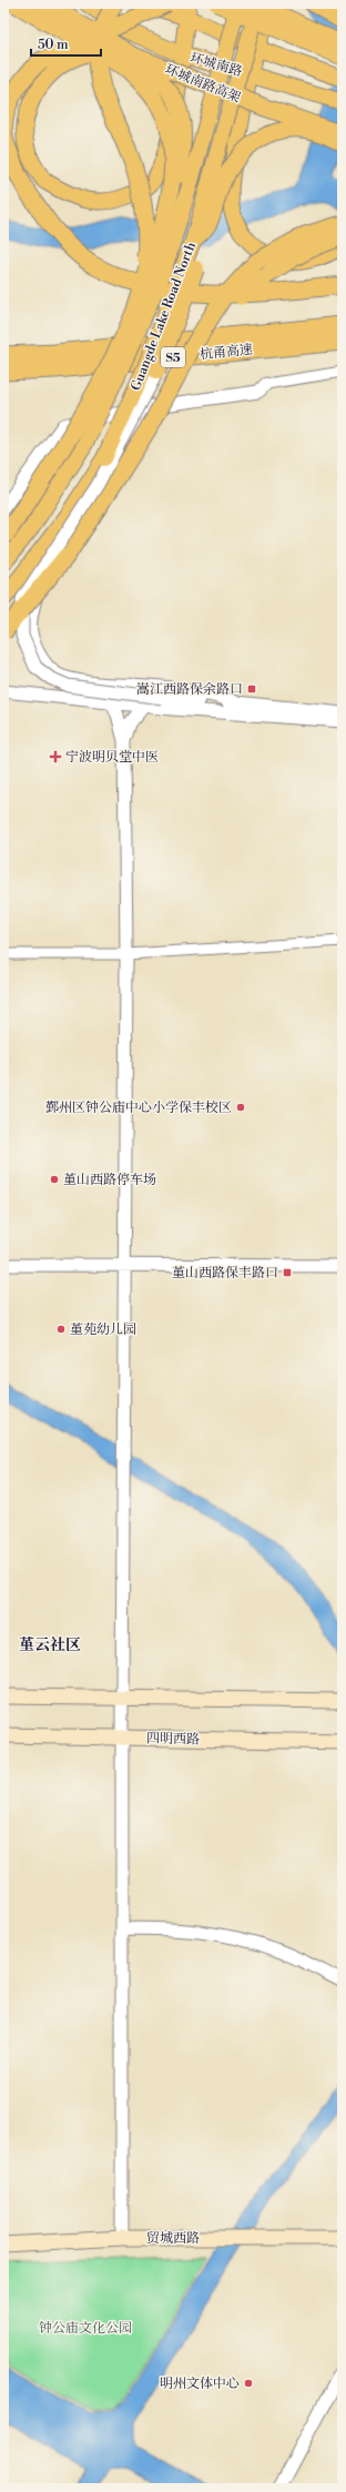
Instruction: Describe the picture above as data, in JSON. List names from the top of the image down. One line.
{"streets":{"highway":["环城南路高架","杭甬高速","S5"],"main road":["环城南路","Guangde Lake Road North","四明西路","贸城西路"]},"districts":["堇云社区"],"parks":["钟公庙文化公园"],"places":{"transit":["嵩江西路保余路口","堇山西路保丰路口"],"health":["宁波明贝堂中医"],"other":["鄞州区钟公庙中心小学保丰校区","堇山西路停车场","堇苑幼儿园","明州文体中心"]},"scale_bar":"50 m"}
